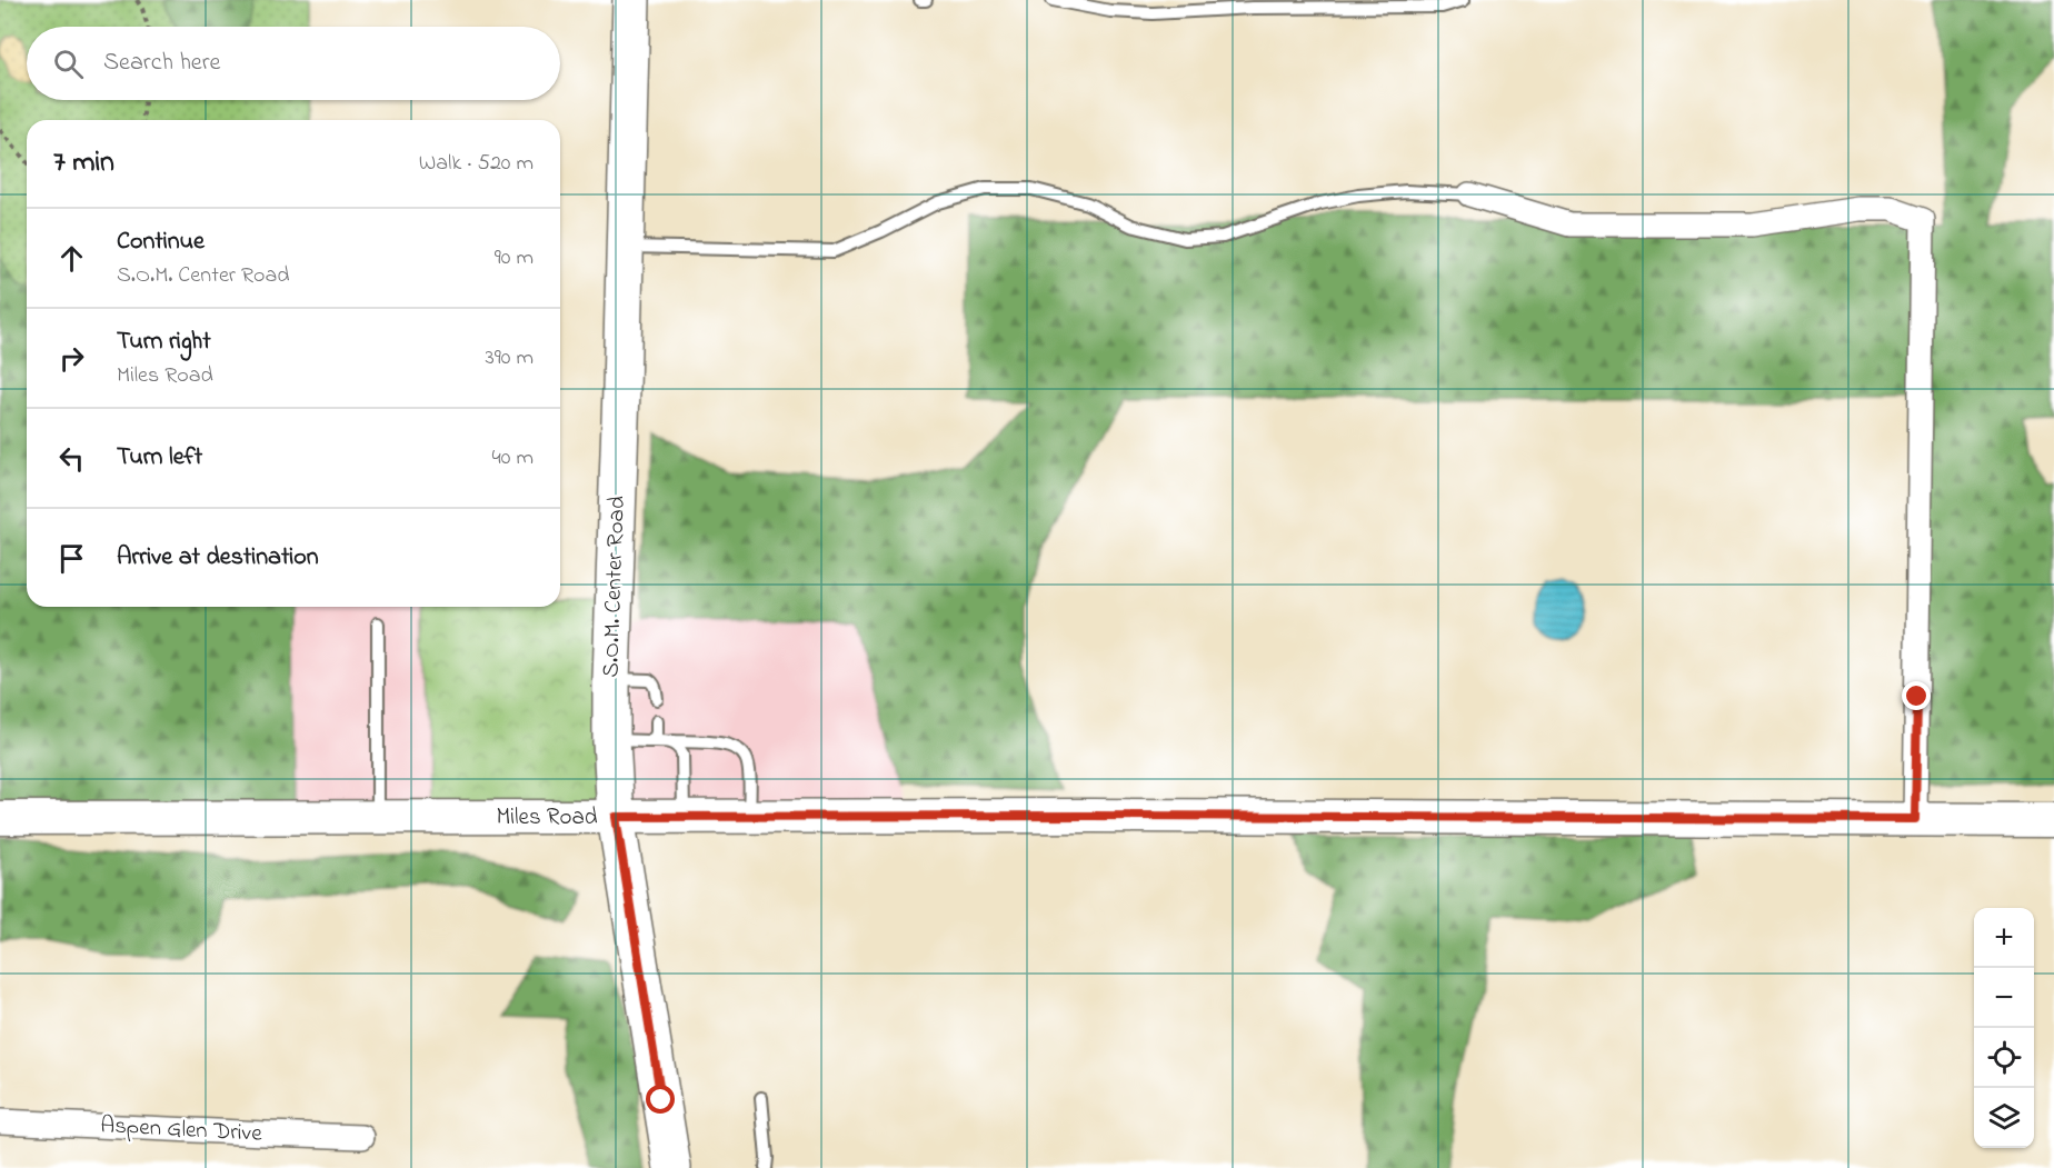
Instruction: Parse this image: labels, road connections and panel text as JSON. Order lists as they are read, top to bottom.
{
  "streets": {
    "main road": ["S.O.M. Center Road", "Miles Road"],
    "street": ["Aspen Glen Drive"]
  },
  "crossings": [
    ["S.O.M. Center Road", "Miles Road"]
  ],
  "page": {
    "search": "Search here",
    "heading": ["7 min", "Walk · 520 m"],
    "list": [
      ["Continue", "S.O.M. Center Road", "90 m"],
      ["Turn right", "Miles Road", "390 m"],
      ["Turn left", "40 m"],
      "Arrive at destination"
    ],
    "map_buttons": ["+", "−"]
  }
}
